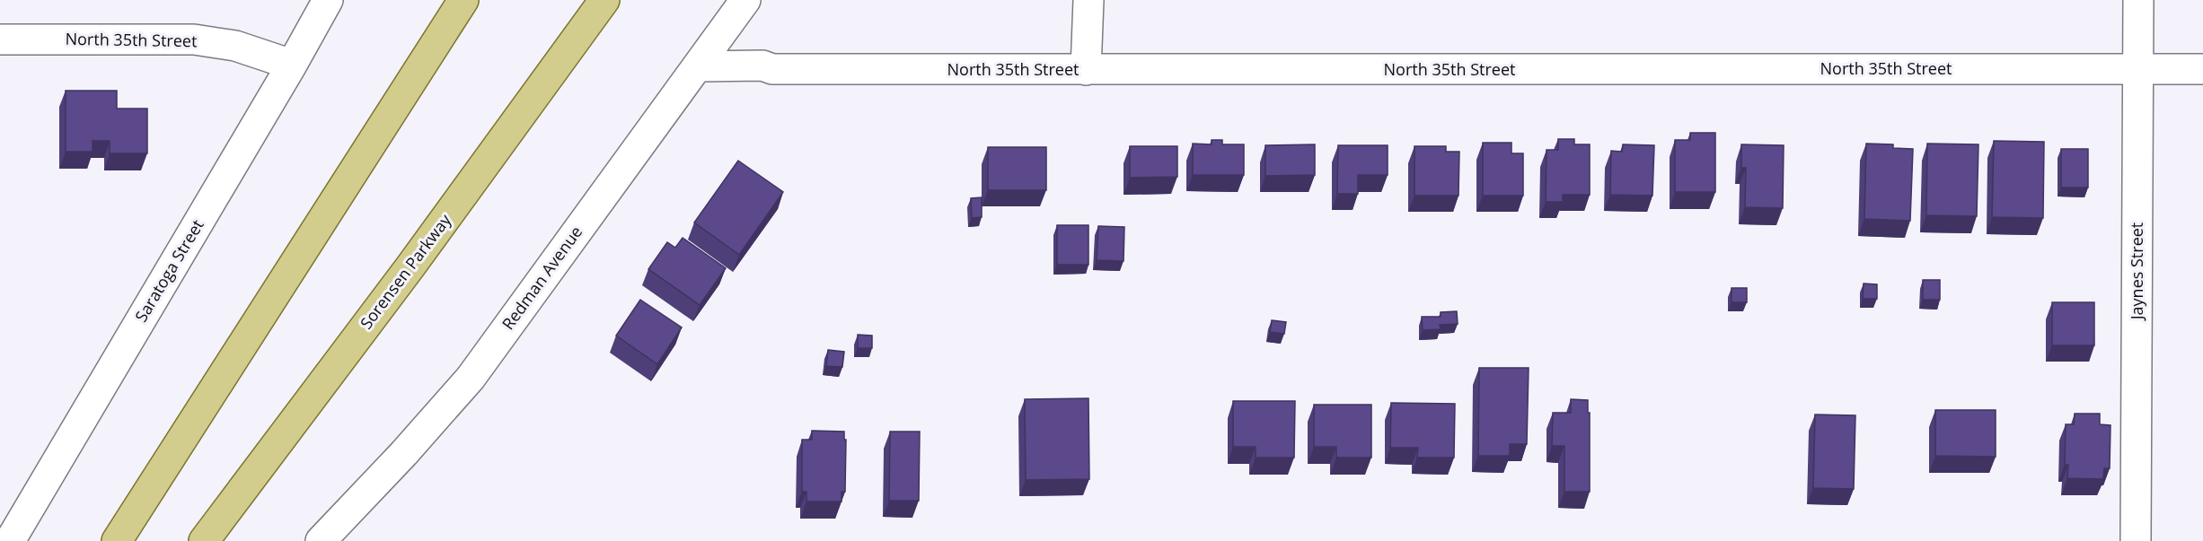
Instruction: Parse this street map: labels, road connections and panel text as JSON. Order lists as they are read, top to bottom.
{
  "streets": {
    "main road": ["Sorensen Parkway"],
    "street": [
      "North 35th Street",
      "Saratoga Street",
      "Jaynes Street",
      "Redman Avenue"
    ]
  },
  "crossings": [
    ["North 35th Street", "Saratoga Street"],
    ["North 35th Street", "Jaynes Street"],
    ["North 35th Street", "Redman Avenue"]
  ]
}
